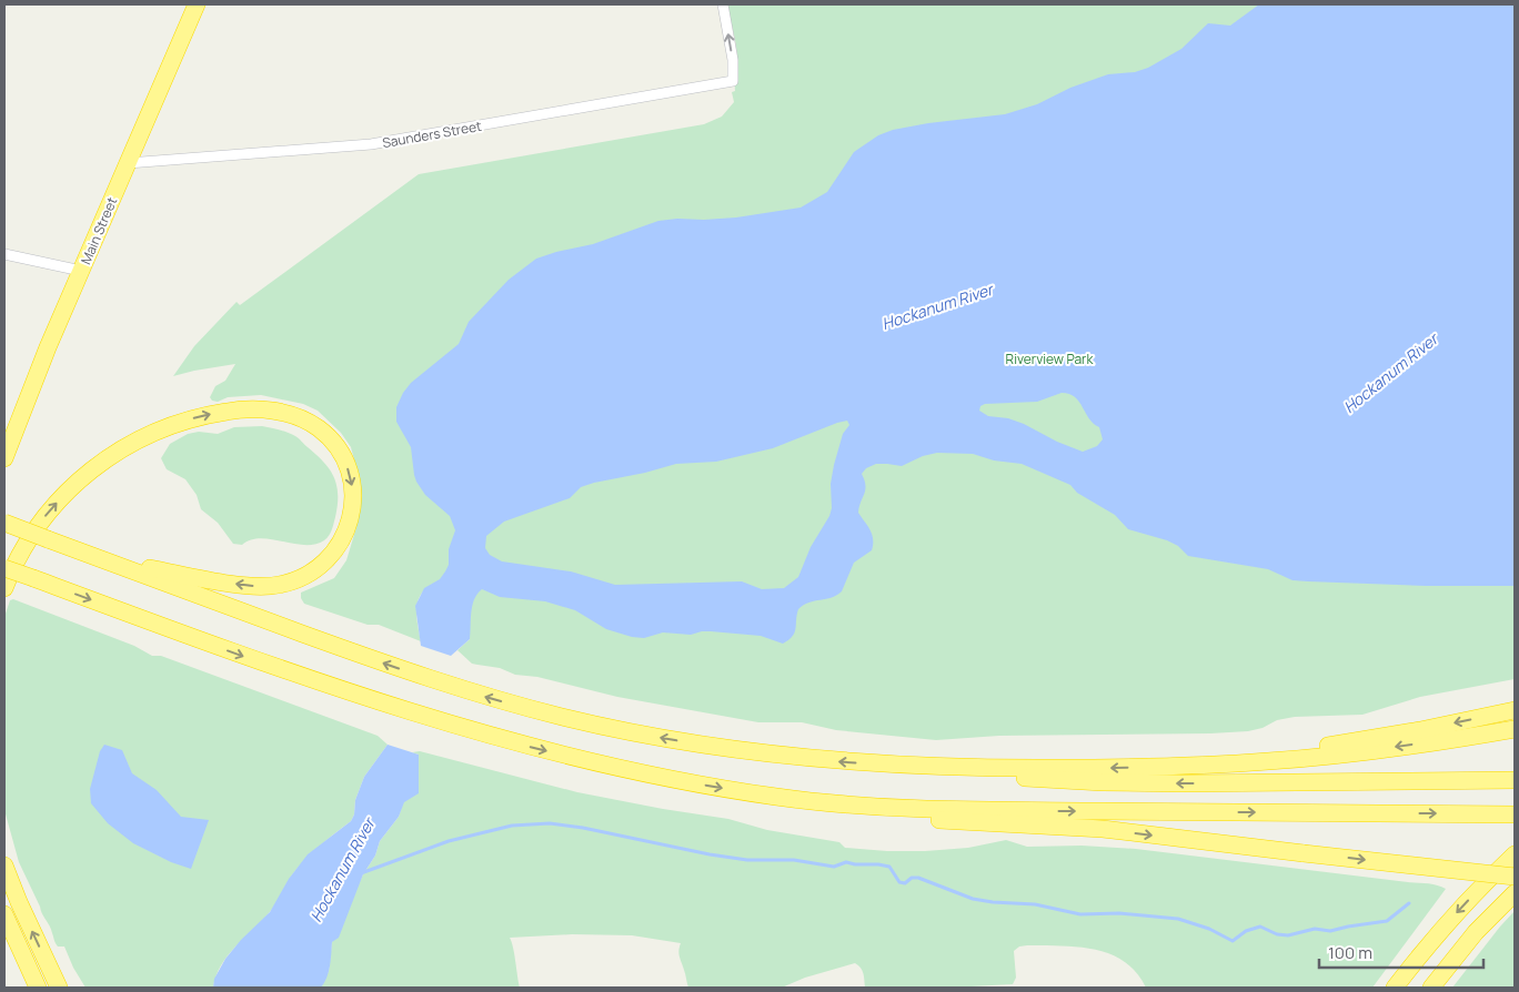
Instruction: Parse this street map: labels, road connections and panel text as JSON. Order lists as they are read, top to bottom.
{
  "streets": {
    "highway": ["Main Street"],
    "street": ["Saunders Street"]
  },
  "crossings": [
    ["Saunders Street", "Main Street"]
  ],
  "one_way": ["Saunders Street"],
  "water": ["Hockanum River"],
  "parks": ["Riverview Park"],
  "scale_bar": "100 m"
}
